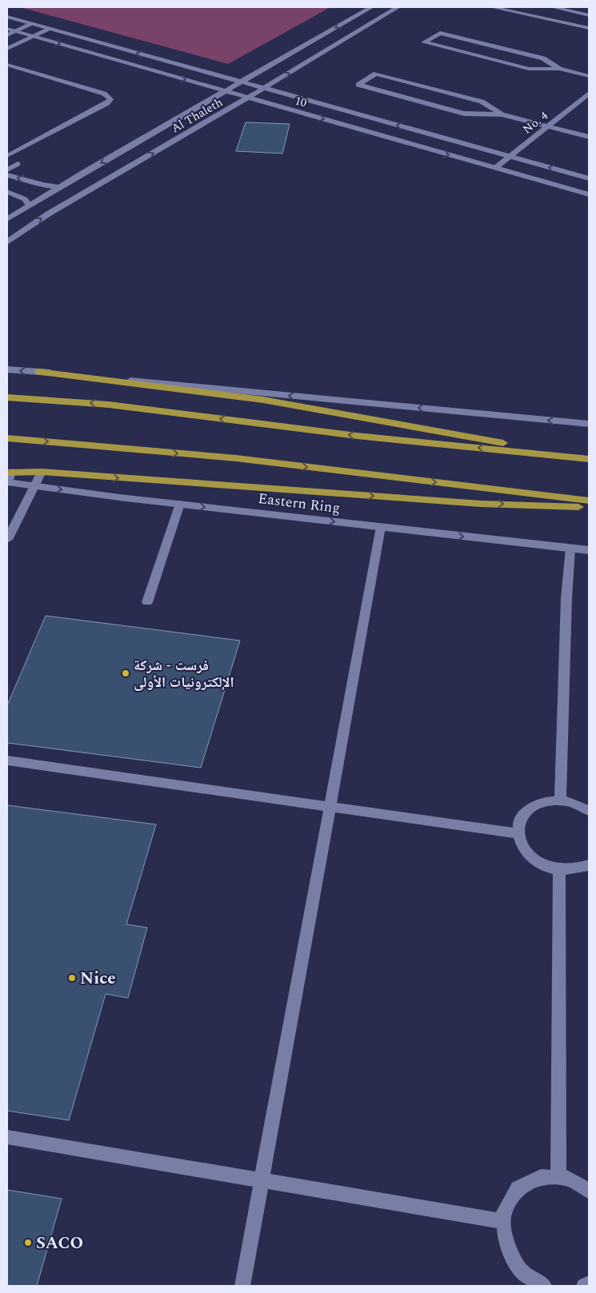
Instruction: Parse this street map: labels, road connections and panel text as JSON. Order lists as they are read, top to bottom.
{
  "streets": {
    "street": [
      "10",
      "Al Thaleth",
      "No. 4",
      "Eastern Ring"
    ]
  },
  "crossings": [
    ["10", "Al Thaleth"],
    ["10", "No. 4"]
  ],
  "one_way": ["Eastern Ring"],
  "places": ["فرست - شركة الإلكترونيات الأولى", "Nice", "SACO"]
}
